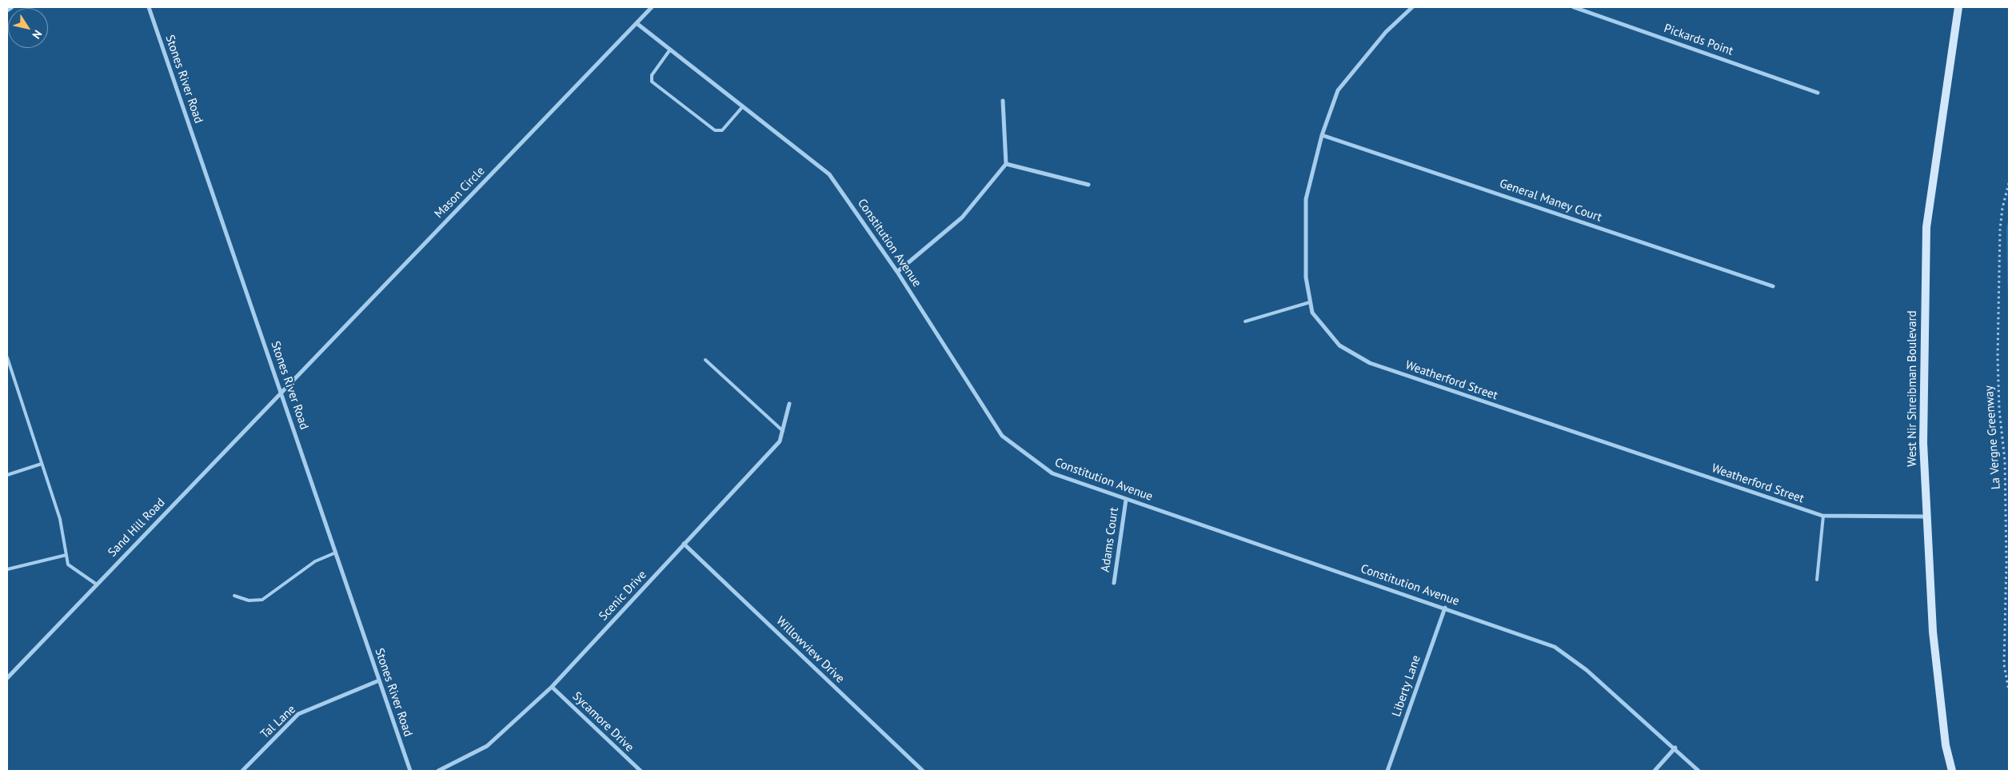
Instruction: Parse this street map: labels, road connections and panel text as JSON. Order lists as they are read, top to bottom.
{
  "streets": {
    "main road": ["West Nir Shreibman Boulevard"],
    "street": [
      "Pickards Point",
      "Stones River Road",
      "Mason Circle",
      "General Maney Court",
      "Constitution Avenue",
      "Weatherford Street",
      "Sand Hill Road",
      "Adams Court",
      "Scenic Drive",
      "Willowview Drive",
      "Liberty Lane",
      "Tal Lane",
      "Sycamore Drive"
    ],
    "path": ["La Vergne Greenway"]
  },
  "crossings": [
    ["Stones River Road", "Mason Circle"],
    ["Stones River Road", "Sand Hill Road"],
    ["Stones River Road", "Tal Lane"],
    ["Mason Circle", "Constitution Avenue"],
    ["Mason Circle", "Sand Hill Road"],
    ["General Maney Court", "Weatherford Street"],
    ["Constitution Avenue", "Adams Court"],
    ["Constitution Avenue", "Liberty Lane"],
    ["Weatherford Street", "West Nir Shreibman Boulevard"],
    ["Scenic Drive", "Willowview Drive"],
    ["Scenic Drive", "Sycamore Drive"]
  ],
  "north": "bottom right"
}
